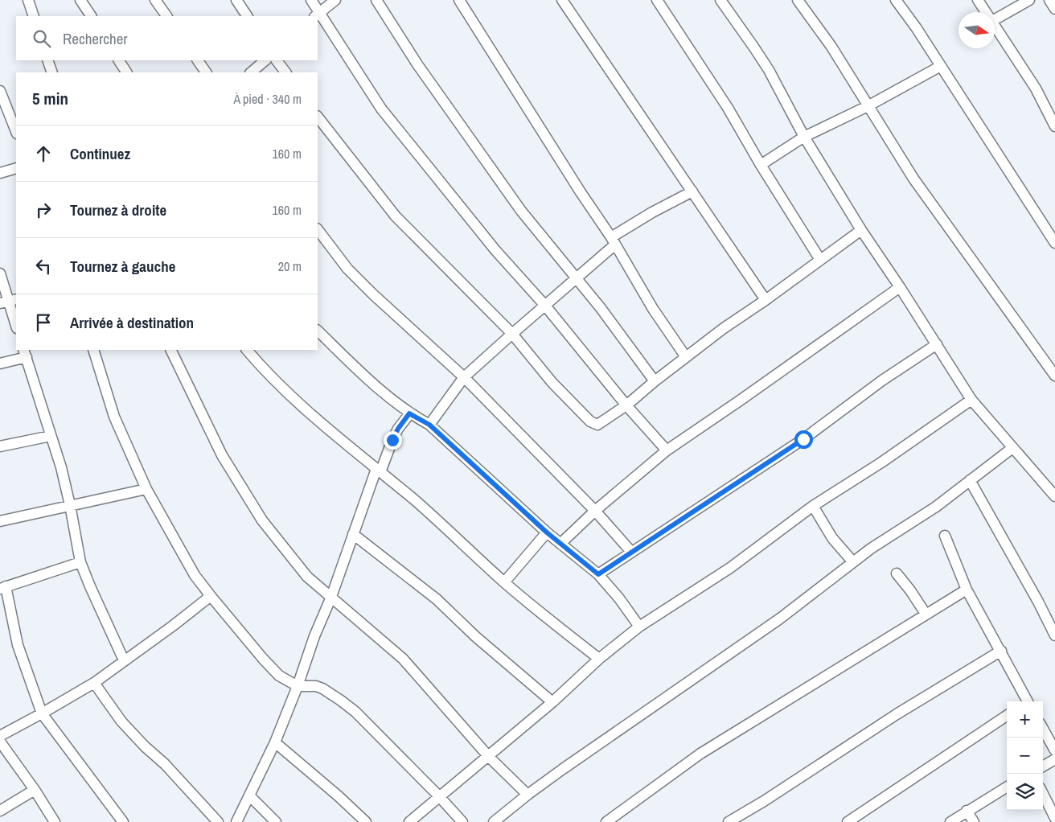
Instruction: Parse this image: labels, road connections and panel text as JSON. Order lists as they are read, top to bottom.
{
  "north": "right",
  "page": {
    "search": "Rechercher",
    "heading": ["5 min", "À pied · 340 m"],
    "list": [
      ["Continuez", "160 m"],
      ["Tournez à droite", "160 m"],
      ["Tournez à gauche", "20 m"],
      "Arrivée à destination"
    ],
    "map_buttons": ["+", "−"]
  }
}
